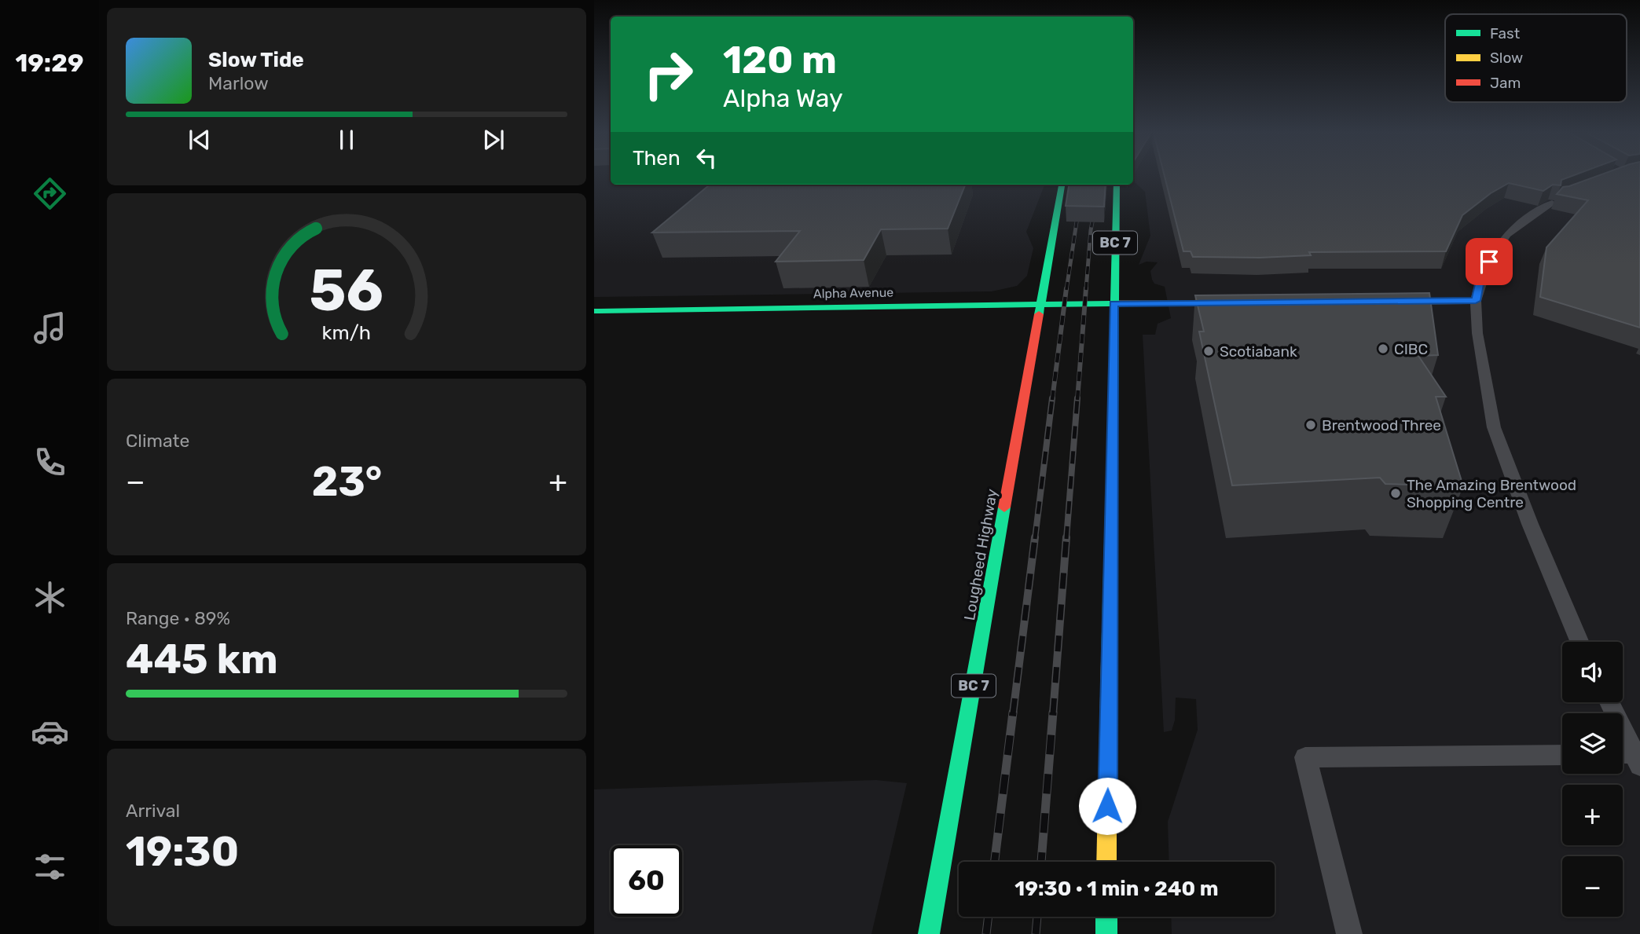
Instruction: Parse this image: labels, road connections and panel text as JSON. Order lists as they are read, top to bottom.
{
  "streets": {
    "main road": ["BC 7", "Alpha Avenue", "Lougheed Highway"]
  },
  "crossings": [
    ["BC 7", "Alpha Avenue"],
    ["Alpha Avenue", "Lougheed Highway"]
  ],
  "places": [
    "CIBC",
    "Scotiabank",
    "Brentwood Three",
    "The Amazing Brentwood Shopping Centre"
  ],
  "legend": ["Fast", "Slow", "Jam"],
  "page": {
    "tabs": "19:29",
    "turn": ["120 m", "Alpha Way"],
    "song": ["Slow Tide", "Marlow"],
    "then": "Then",
    "tile": [
      "Climate",
      ["Range · 89%", "445 km"],
      ["Arrival", "19:30"]
    ],
    "heat": ["−", "23°", "+"],
    "map_buttons": ["+", "−"],
    "limit": "60",
    "trip": "19:30 · 1 min · 240 m",
    "gauge": ["56", "km/h"]
  }
}
